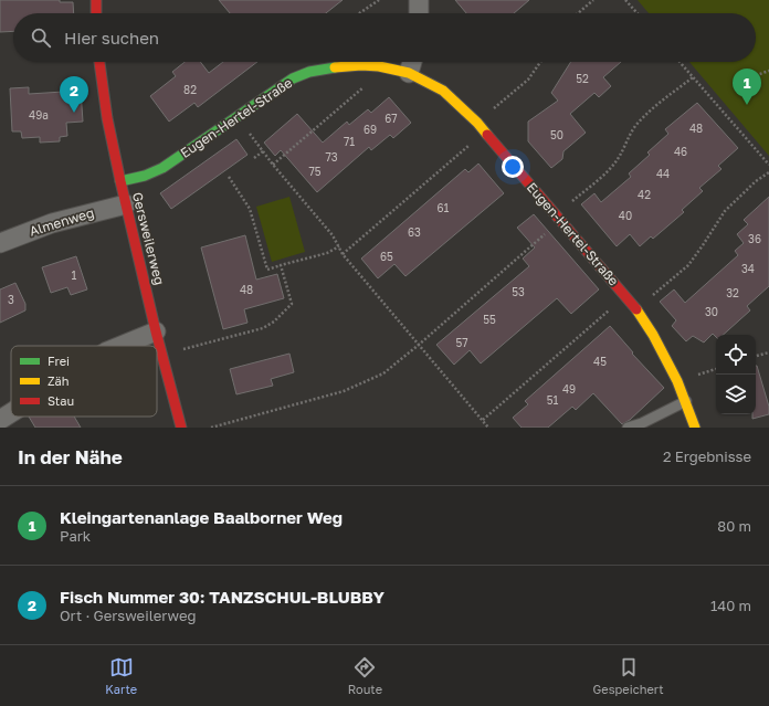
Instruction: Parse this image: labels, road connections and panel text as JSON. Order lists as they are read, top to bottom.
{
  "streets": {
    "street": ["Eugen-Hertel-Straße", "Almenweg", "Gersweilerweg"]
  },
  "crossings": [
    ["Eugen-Hertel-Straße", "Gersweilerweg"],
    ["Almenweg", "Gersweilerweg"]
  ],
  "house_numbers": [
    "52",
    "82",
    "49a",
    "67",
    "48",
    "69",
    "50",
    "71",
    "46",
    "73",
    "75",
    "44",
    "42",
    "61",
    "40",
    "63",
    "36",
    "65",
    "34",
    "1",
    "48",
    "53",
    "32",
    "3",
    "30",
    "55",
    "57",
    "45",
    "49",
    "51"
  ],
  "legend": ["Frei", "Zäh", "Stau"],
  "page": {
    "search": "Hier suchen",
    "pins": ["1", "2"],
    "heading": ["In der Nähe", "2 Ergebnisse"],
    "list": [
      {
        "mark": "1",
        "name": "Kleingartenanlage Baalborner Weg",
        "note": "Park",
        "value": "80 m"
      },
      {
        "mark": "2",
        "name": "Fisch Nummer 30: TANZSCHUL-BLUBBY",
        "note": "Ort · Gersweilerweg",
        "value": "140 m"
      }
    ],
    "nav": ["Karte", "Route", "Gespeichert"]
  }
}
